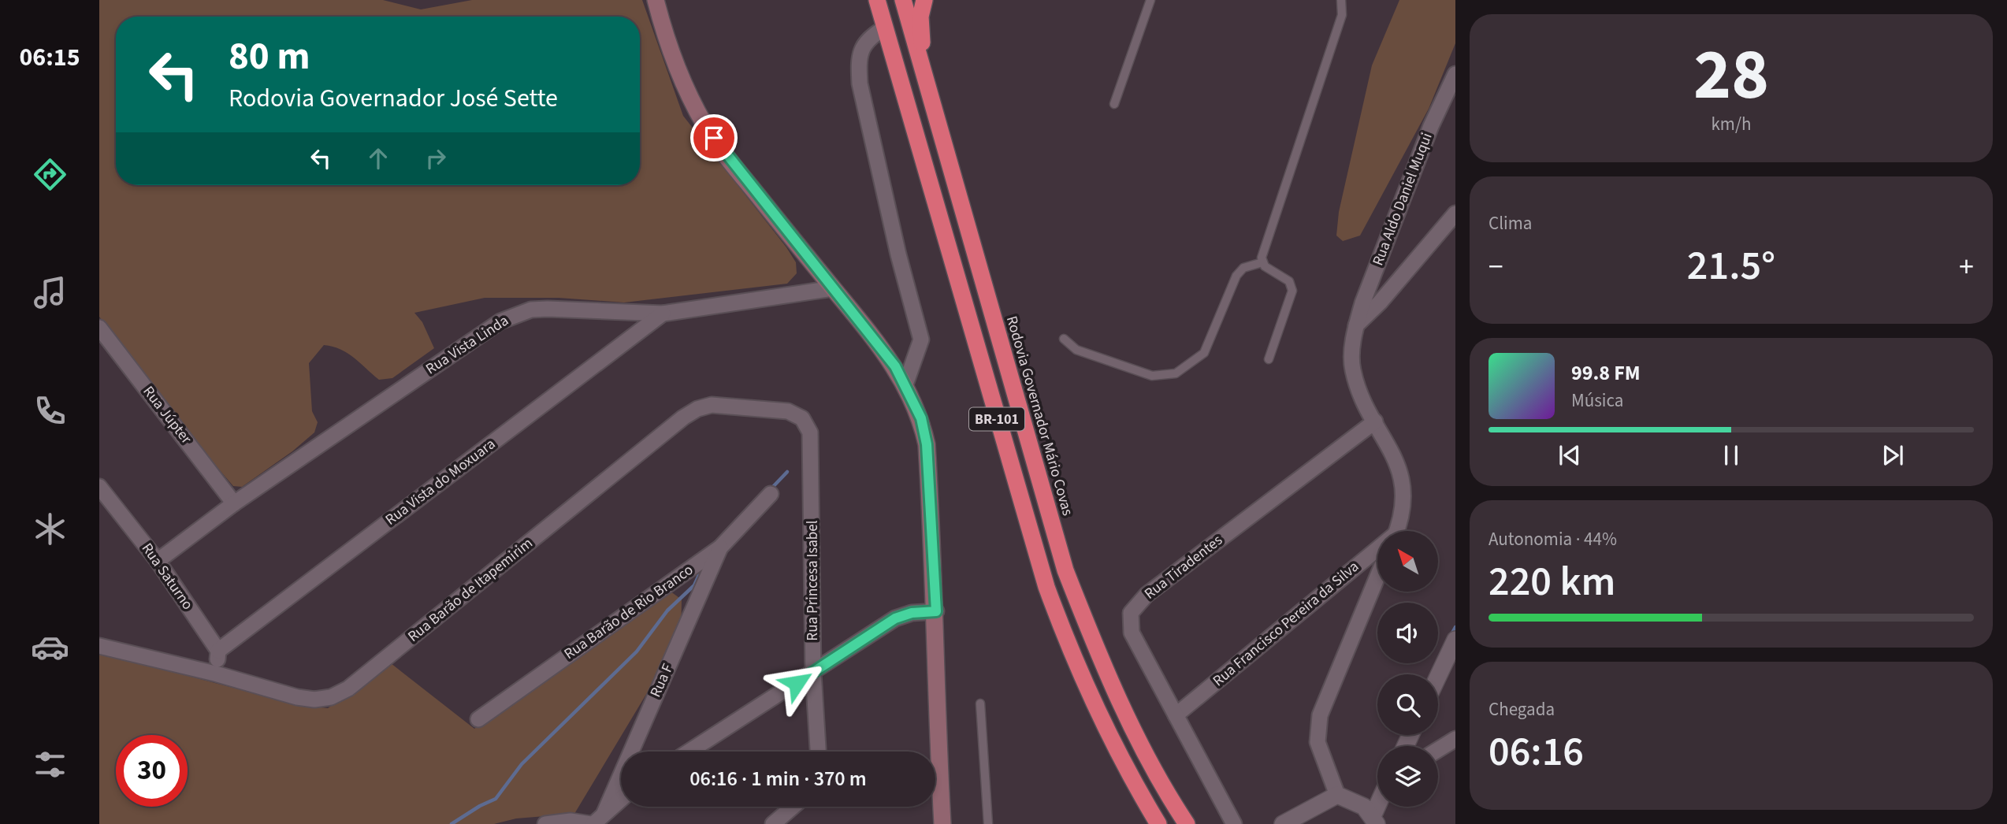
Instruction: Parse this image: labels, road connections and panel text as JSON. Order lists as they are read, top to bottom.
{
  "streets": {
    "highway": ["Rodovia Governador Mário Covas", "BR-101"],
    "street": [
      "Rua Aldo Daniel Muqui",
      "Rua Vista Linda",
      "Rua Júpter",
      "Rua Vista do Moxuara",
      "Rua Tiradentes",
      "Rua Saturno",
      "Rua Princesa Isabel",
      "Rua Barão de Itapemirim",
      "Rua Barão de Rio Branco",
      "Rua Francisco Pereira da Silva",
      "Rua F"
    ]
  },
  "crossings": [
    ["Rua Aldo Daniel Muqui", "Rua Tiradentes"],
    ["Rua Vista Linda", "Rua Júpter"],
    ["Rua Vista Linda", "Rua Vista do Moxuara"],
    ["Rua Vista Linda", "Rua Saturno"],
    ["Rua Vista do Moxuara", "Rua Saturno"],
    ["Rua Tiradentes", "Rua Francisco Pereira da Silva"],
    ["Rua Princesa Isabel", "Rua Barão de Itapemirim"],
    ["Rua Barão de Rio Branco", "Rua F"]
  ],
  "north": "top left",
  "page": {
    "tabs": "06:15",
    "tile": [
      ["28", "km/h"],
      "Clima",
      ["Autonomia · 44%", "220 km"],
      ["Chegada", "06:16"]
    ],
    "turn": ["80 m", "Rodovia Governador José Sette"],
    "heat": ["−", "21.5°", "+"],
    "song": ["99.8 FM", "Música"],
    "limit": "30",
    "trip": "06:16 · 1 min · 370 m"
  }
}
